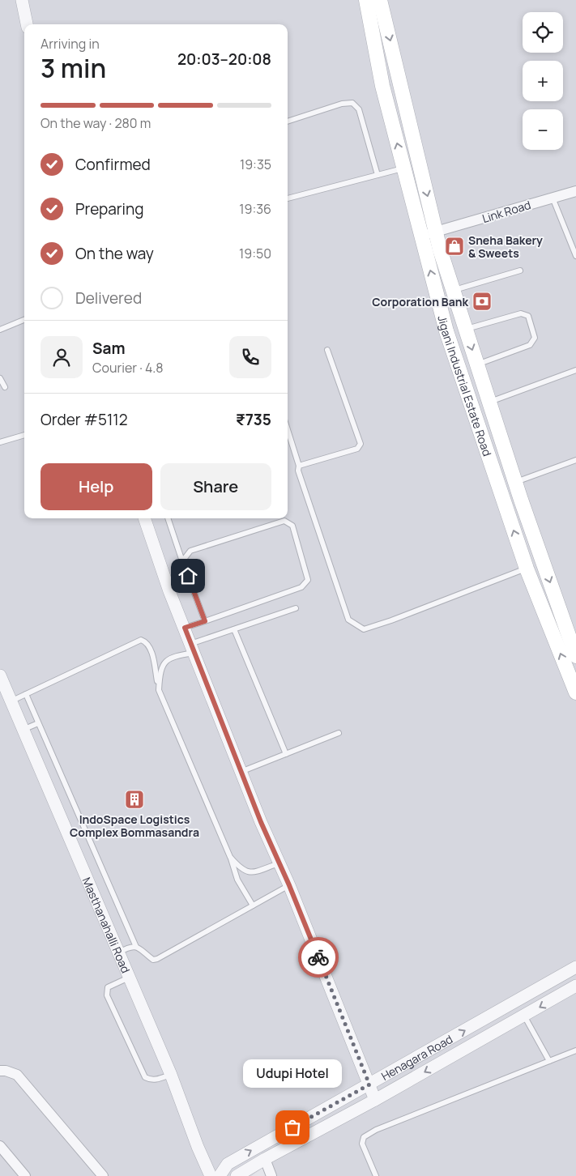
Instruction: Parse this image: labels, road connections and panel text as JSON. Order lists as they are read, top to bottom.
{
  "streets": {
    "main road": ["Jigani Industrial Estate Road"],
    "street": ["Link Road", "Masthanahalli Road", "Henagara Road"]
  },
  "crossings": [
    ["Link Road", "Jigani Industrial Estate Road"]
  ],
  "places": {
    "shop": ["Sneha Bakery & Sweets"],
    "bank": ["Corporation Bank"],
    "building": ["IndoSpace Logistics Complex Bommasandra"],
    "other": ["Udupi Hotel"]
  },
  "page": {
    "map_buttons": ["+", "−"],
    "heading": ["3 min", "Arriving in", "20:03–20:08"],
    "panel": [
      "Sam",
      "Courier · 4.8",
      "Order #5112",
      "₹735"
    ],
    "bar": "On the way · 280 m",
    "list": [
      ["Confirmed", "19:35"],
      ["Preparing", "19:36"],
      ["On the way", "19:50"],
      "Delivered"
    ],
    "buttons": ["Help", "Share"],
    "bubble": "Udupi Hotel"
  }
}
